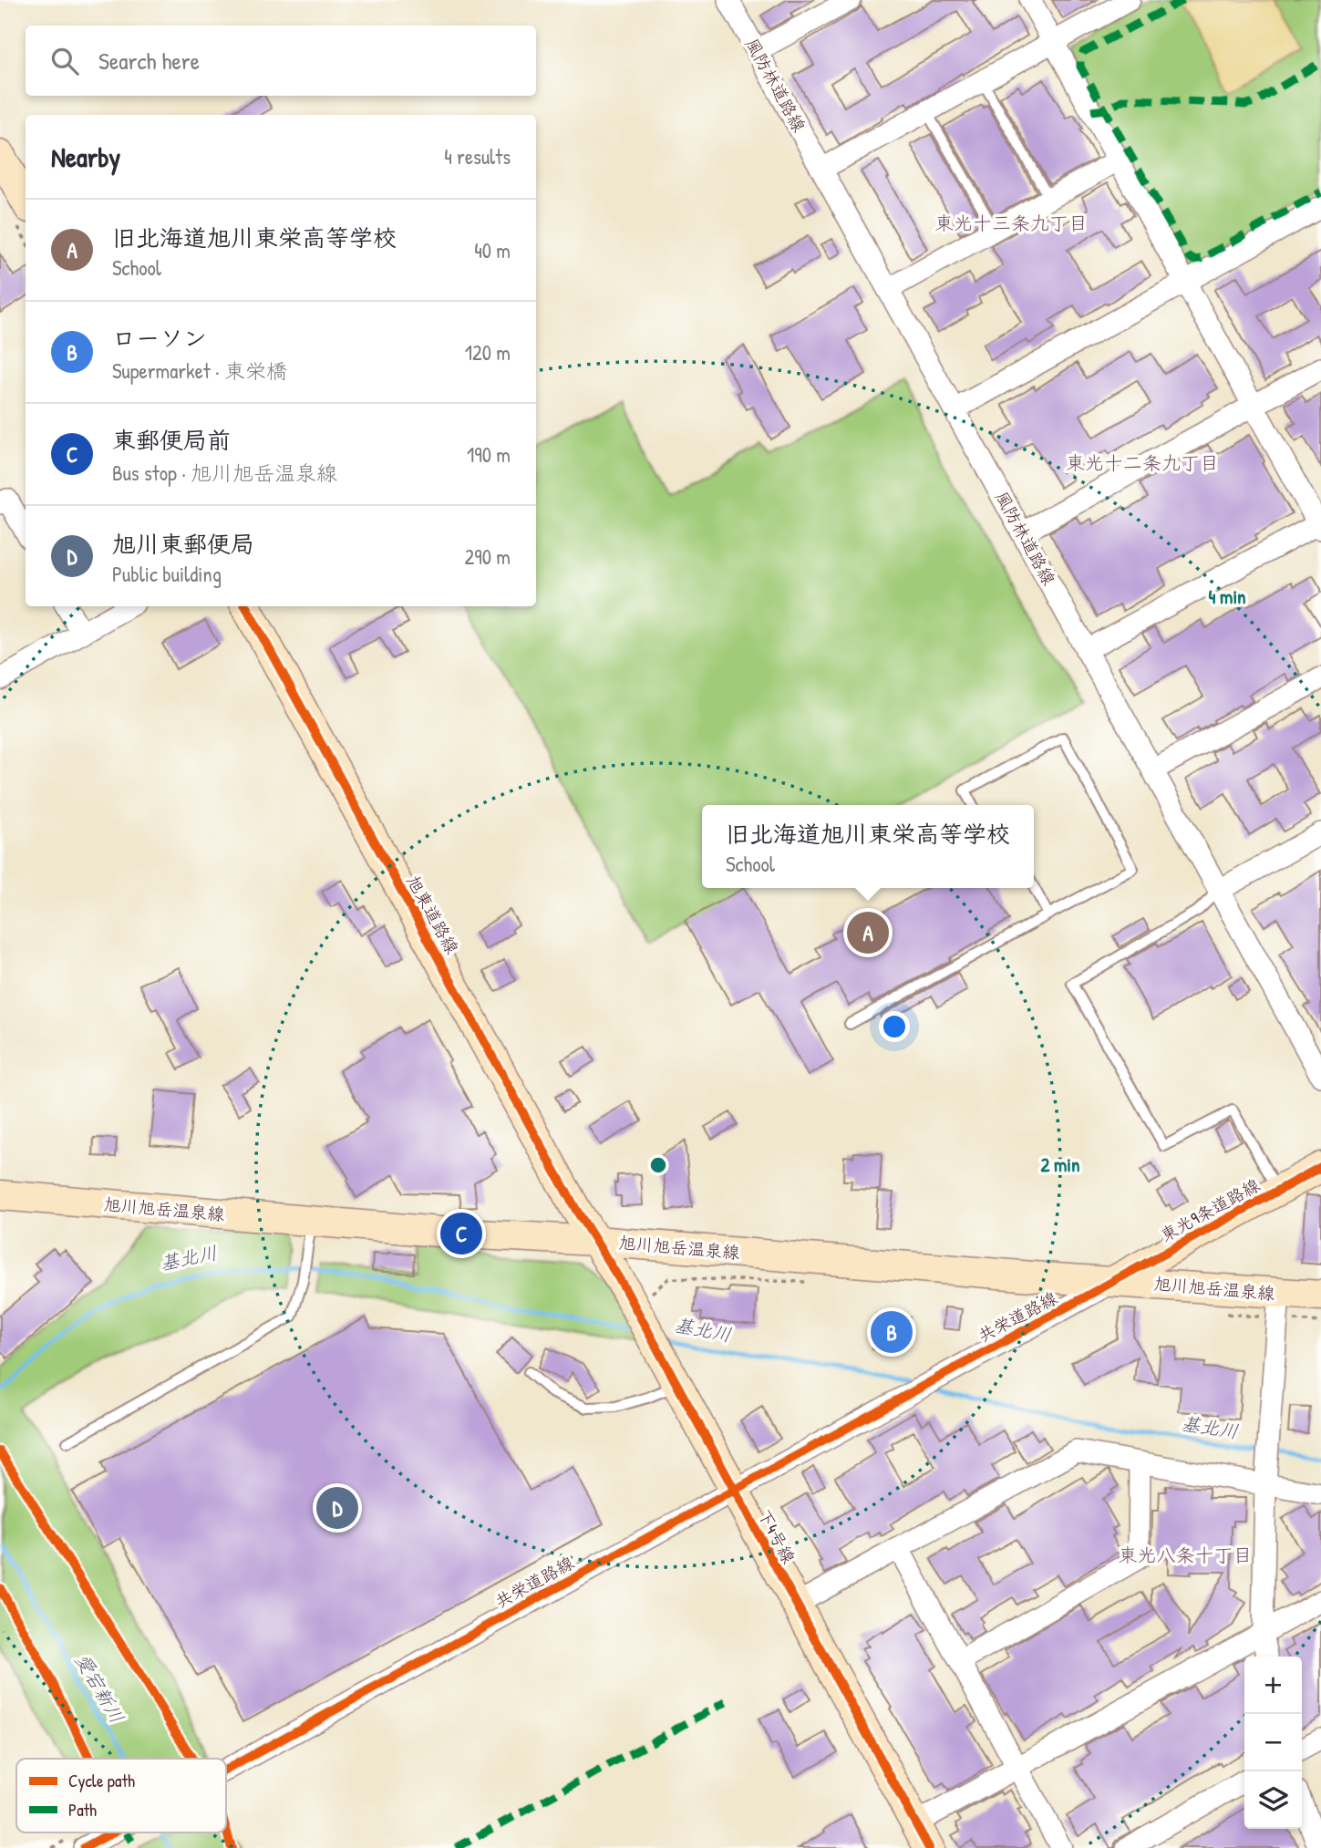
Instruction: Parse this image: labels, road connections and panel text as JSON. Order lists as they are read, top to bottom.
{
  "streets": {
    "street": [
      "風防林道路線",
      "旭東道路線",
      "旭川旭岳温泉線",
      "東光9条道路線",
      "共栄道路線",
      "下4号線"
    ]
  },
  "crossings": [
    ["旭東道路線", "旭川旭岳温泉線"],
    ["旭東道路線", "下4号線"],
    ["旭川旭岳温泉線", "東光9条道路線"],
    ["旭川旭岳温泉線", "共栄道路線"],
    ["旭川旭岳温泉線", "下4号線"],
    ["東光9条道路線", "共栄道路線"],
    ["共栄道路線", "下4号線"]
  ],
  "districts": ["東光十三条九丁目", "東光十二条九丁目", "東光八条十丁目"],
  "water": ["基北川", "愛宕新川"],
  "legend": ["Cycle path", "Path"],
  "page": {
    "search": "Search here",
    "heading": ["Nearby", "4 results"],
    "list": [
      {
        "mark": "A",
        "name": "旧北海道旭川東栄高等学校",
        "note": "School",
        "value": "40 m"
      },
      {
        "mark": "B",
        "name": "ローソン",
        "note": "Supermarket · 東栄橋",
        "value": "120 m"
      },
      {
        "mark": "C",
        "name": "東郵便局前",
        "note": "Bus stop · 旭川旭岳温泉線",
        "value": "190 m"
      },
      {
        "mark": "D",
        "name": "旭川東郵便局",
        "note": "Public building",
        "value": "290 m"
      }
    ],
    "popup": ["旧北海道旭川東栄高等学校", "School"],
    "pins": [
      "A",
      "C",
      "B",
      "D"
    ],
    "map_buttons": ["+", "−"]
  },
  "rings": ["4 min", "2 min"]
}
